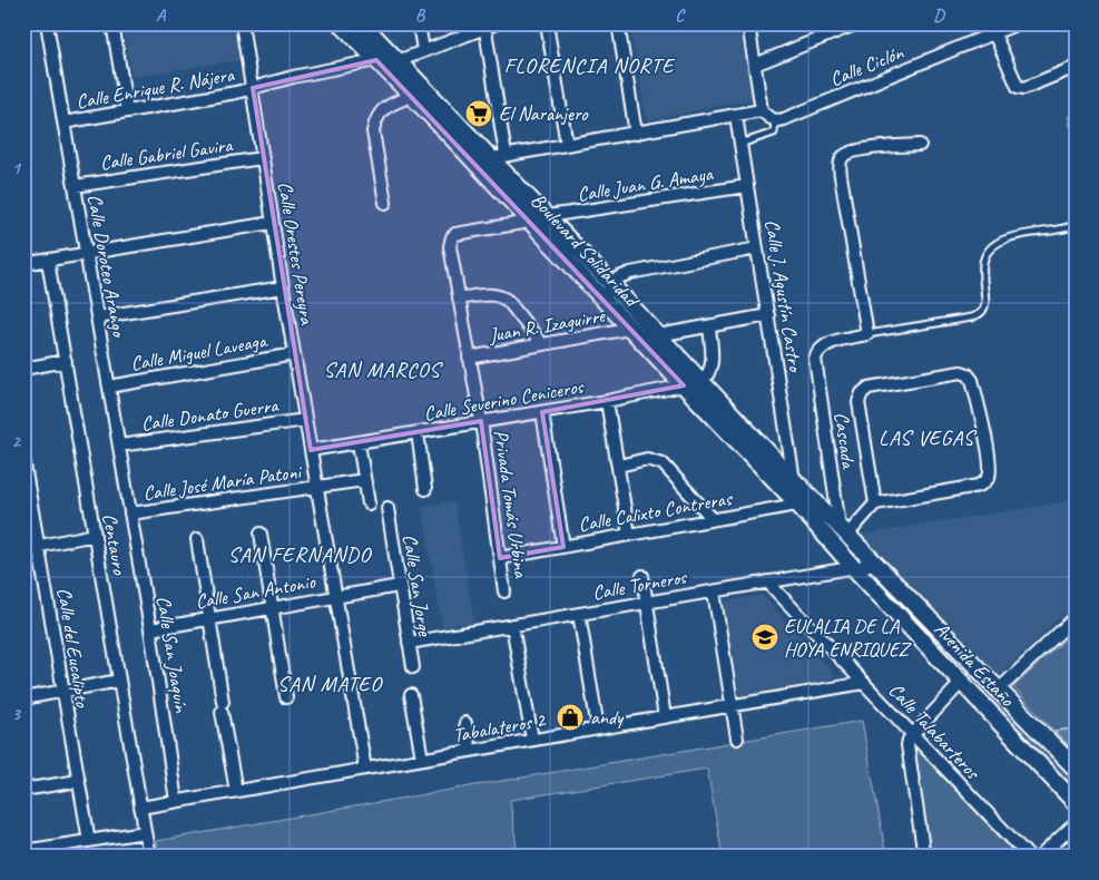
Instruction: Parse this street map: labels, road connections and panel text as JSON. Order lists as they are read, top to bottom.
{
  "streets": {
    "main road": ["Boulevard Solidaridad", "Avenida Estaño"],
    "street": [
      "Calle Ciclón",
      "Calle Enrique R. Nájera",
      "Calle Gabriel Gavira",
      "Calle Juan G. Amaya",
      "Calle Orestes Pereyra",
      "Calle Doroteo Arango",
      "Calle J. Agustín Castro",
      "Juan R. Izaguirre",
      "Calle Miguel Laveaga",
      "Calle Severino Ceniceros",
      "Calle Donato Guerra",
      "Cascada",
      "Calle José María Patoni",
      "Privada Tomás Urbina",
      "Calle Calixto Contreras",
      "Centauro",
      "Calle San Jorge",
      "Calle Torneros",
      "Calle San Antonio",
      "Calle del Eucalipto",
      "Calle San Joaquín",
      "Tabalateros 2",
      "Calle Talabarteros"
    ]
  },
  "crossings": [
    ["Calle Enrique R. Nájera", "Boulevard Solidaridad"],
    ["Calle Enrique R. Nájera", "Calle Orestes Pereyra"],
    ["Calle Enrique R. Nájera", "Calle Doroteo Arango"],
    ["Calle Gabriel Gavira", "Calle Orestes Pereyra"],
    ["Calle Gabriel Gavira", "Calle Doroteo Arango"],
    ["Calle Juan G. Amaya", "Boulevard Solidaridad"],
    ["Calle Juan G. Amaya", "Calle J. Agustín Castro"],
    ["Calle Juan G. Amaya", "Privada Tomás Urbina"],
    ["Boulevard Solidaridad", "Calle J. Agustín Castro"],
    ["Boulevard Solidaridad", "Juan R. Izaguirre"],
    ["Boulevard Solidaridad", "Calle Severino Ceniceros"],
    ["Boulevard Solidaridad", "Calle Calixto Contreras"],
    ["Boulevard Solidaridad", "Avenida Estaño"],
    ["Calle Orestes Pereyra", "Calle Miguel Laveaga"],
    ["Calle Orestes Pereyra", "Calle Severino Ceniceros"],
    ["Calle Orestes Pereyra", "Calle Donato Guerra"],
    ["Calle Orestes Pereyra", "Calle José María Patoni"],
    ["Calle Orestes Pereyra", "Calle San Antonio"],
    ["Calle Orestes Pereyra", "Tabalateros 2"],
    ["Calle Doroteo Arango", "Calle Miguel Laveaga"],
    ["Calle Doroteo Arango", "Calle Donato Guerra"],
    ["Calle Doroteo Arango", "Calle José María Patoni"],
    ["Calle Doroteo Arango", "Calle San Joaquín"],
    ["Calle J. Agustín Castro", "Avenida Estaño"],
    ["Juan R. Izaguirre", "Privada Tomás Urbina"],
    ["Calle Severino Ceniceros", "Privada Tomás Urbina"],
    ["Cascada", "Avenida Estaño"],
    ["Calle José María Patoni", "Calle San Joaquín"],
    ["Privada Tomás Urbina", "Calle Calixto Contreras"],
    ["Calle Calixto Contreras", "Avenida Estaño"],
    ["Centauro", "Tabalateros 2"],
    ["Calle San Jorge", "Calle Torneros"],
    ["Calle San Jorge", "Calle San Antonio"],
    ["Calle Torneros", "Avenida Estaño"],
    ["Calle Torneros", "Calle Talabarteros"],
    ["Calle San Antonio", "Calle San Joaquín"],
    ["Calle San Joaquín", "Tabalateros 2"],
    ["Tabalateros 2", "Calle Talabarteros"]
  ],
  "districts": [
    "FLORENCIA NORTE",
    "SAN MARCOS",
    "LAS VEGAS",
    "SAN FERNANDO",
    "SAN MATEO"
  ],
  "places": {
    "supermarket": ["El Naranjero"],
    "school or university": ["EULALIA DE LA HOYA ENRIQUEZ"],
    "shop": ["andy"]
  },
  "grid": {
    "columns": [
      "A",
      "B",
      "C",
      "D"
    ],
    "rows": ["1", "2", "3"]
  }
}
